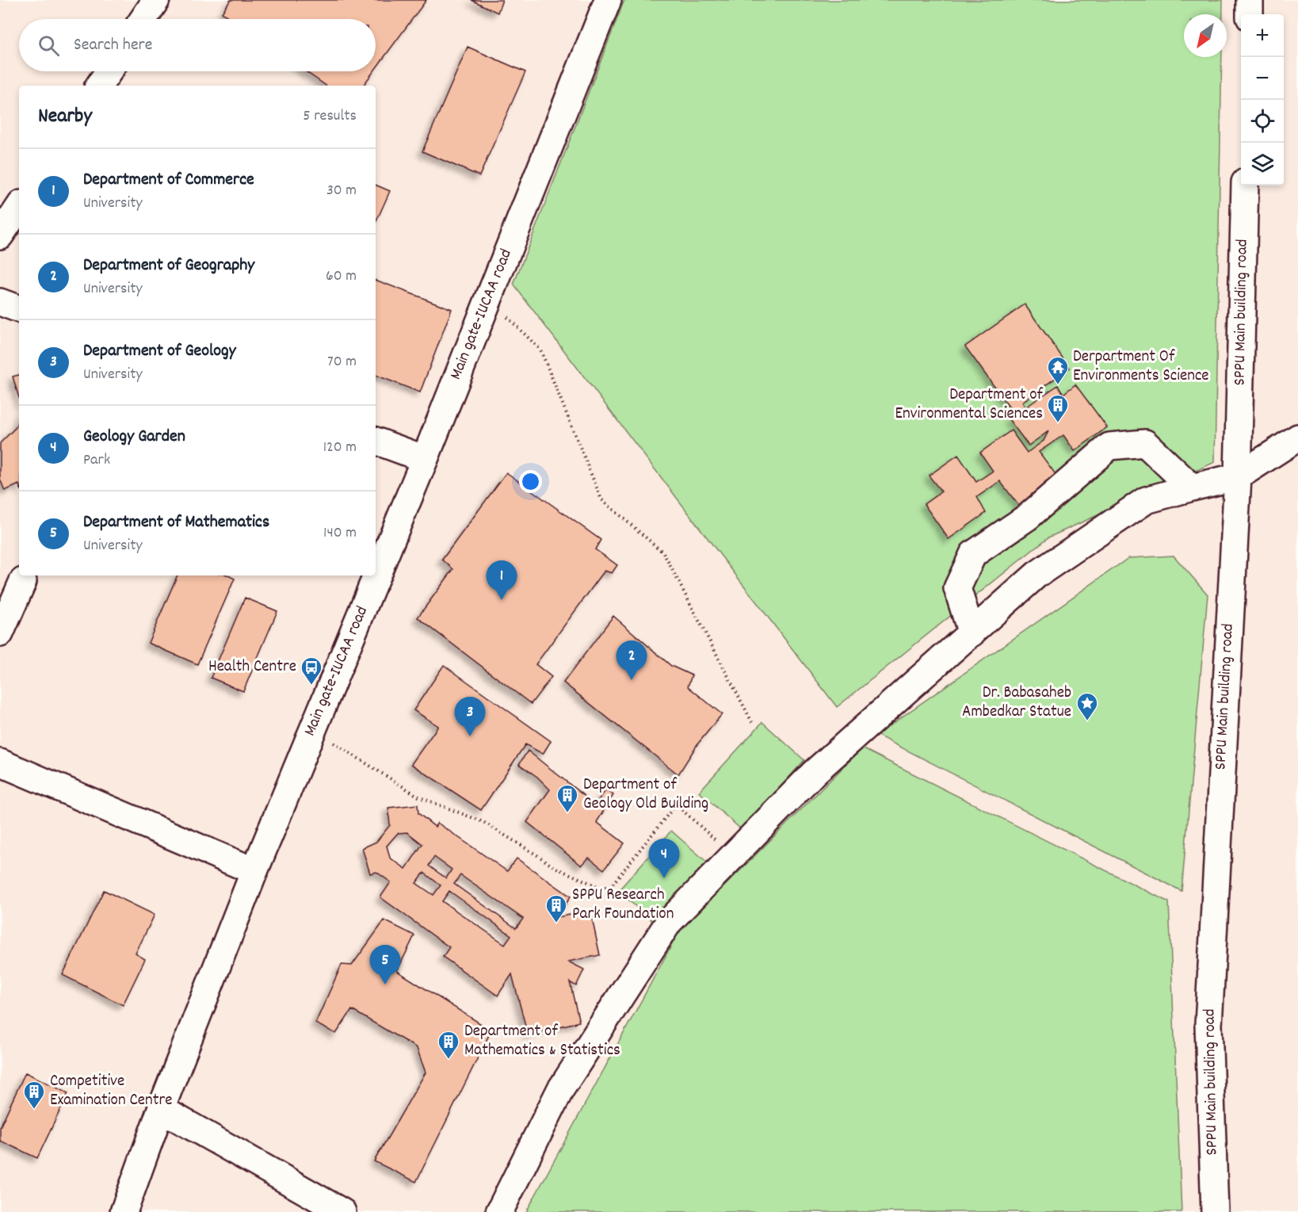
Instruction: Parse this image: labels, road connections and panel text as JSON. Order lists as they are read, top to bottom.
{
  "streets": {
    "street": ["SPPU Main building road", "Main gate-IUCAA road"]
  },
  "places": {
    "temple": ["Derpartment Of Environments Science"],
    "building": [
      "Department of Environmental Sciences",
      "Department of Geology Old Building",
      "SPPU Research Park Foundation",
      "Department of Mathematics & Statistics",
      "Competitive Examination Centre"
    ],
    "bus stop": ["Health Centre"],
    "place": ["Dr. Babasaheb Ambedkar Statue"]
  },
  "north": "bottom left",
  "page": {
    "map_buttons": ["+", "−"],
    "search": "Search here",
    "heading": ["Nearby", "5 results"],
    "list": [
      {
        "mark": "1",
        "name": "Department of Commerce",
        "note": "University",
        "value": "30 m"
      },
      {
        "mark": "2",
        "name": "Department of Geography",
        "note": "University",
        "value": "60 m"
      },
      {
        "mark": "3",
        "name": "Department of Geology",
        "note": "University",
        "value": "70 m"
      },
      {
        "mark": "4",
        "name": "Geology Garden",
        "note": "Park",
        "value": "120 m"
      },
      {
        "mark": "5",
        "name": "Department of Mathematics",
        "note": "University",
        "value": "140 m"
      }
    ],
    "pins": [
      "1",
      "2",
      "3",
      "4",
      "5"
    ]
  }
}
